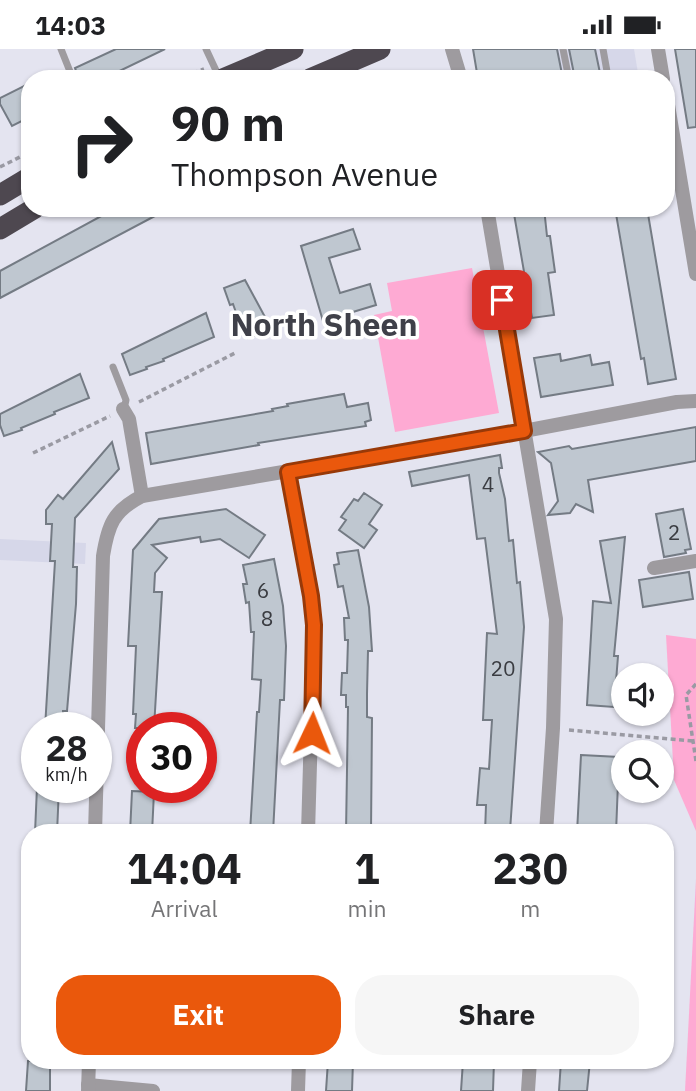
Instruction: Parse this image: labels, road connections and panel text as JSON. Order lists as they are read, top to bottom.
{
  "districts": ["North Sheen"],
  "house_numbers": [
    "4",
    "2",
    "6",
    "8",
    "20"
  ],
  "page": {
    "status": "14:03",
    "turn": ["90 m", "Thompson Avenue"],
    "speed": "28 km/h",
    "limit": "30",
    "eta": [
      "14:04",
      "Arrival",
      "1",
      "min",
      "230",
      "m"
    ],
    "buttons": ["Exit", "Share"]
  }
}
